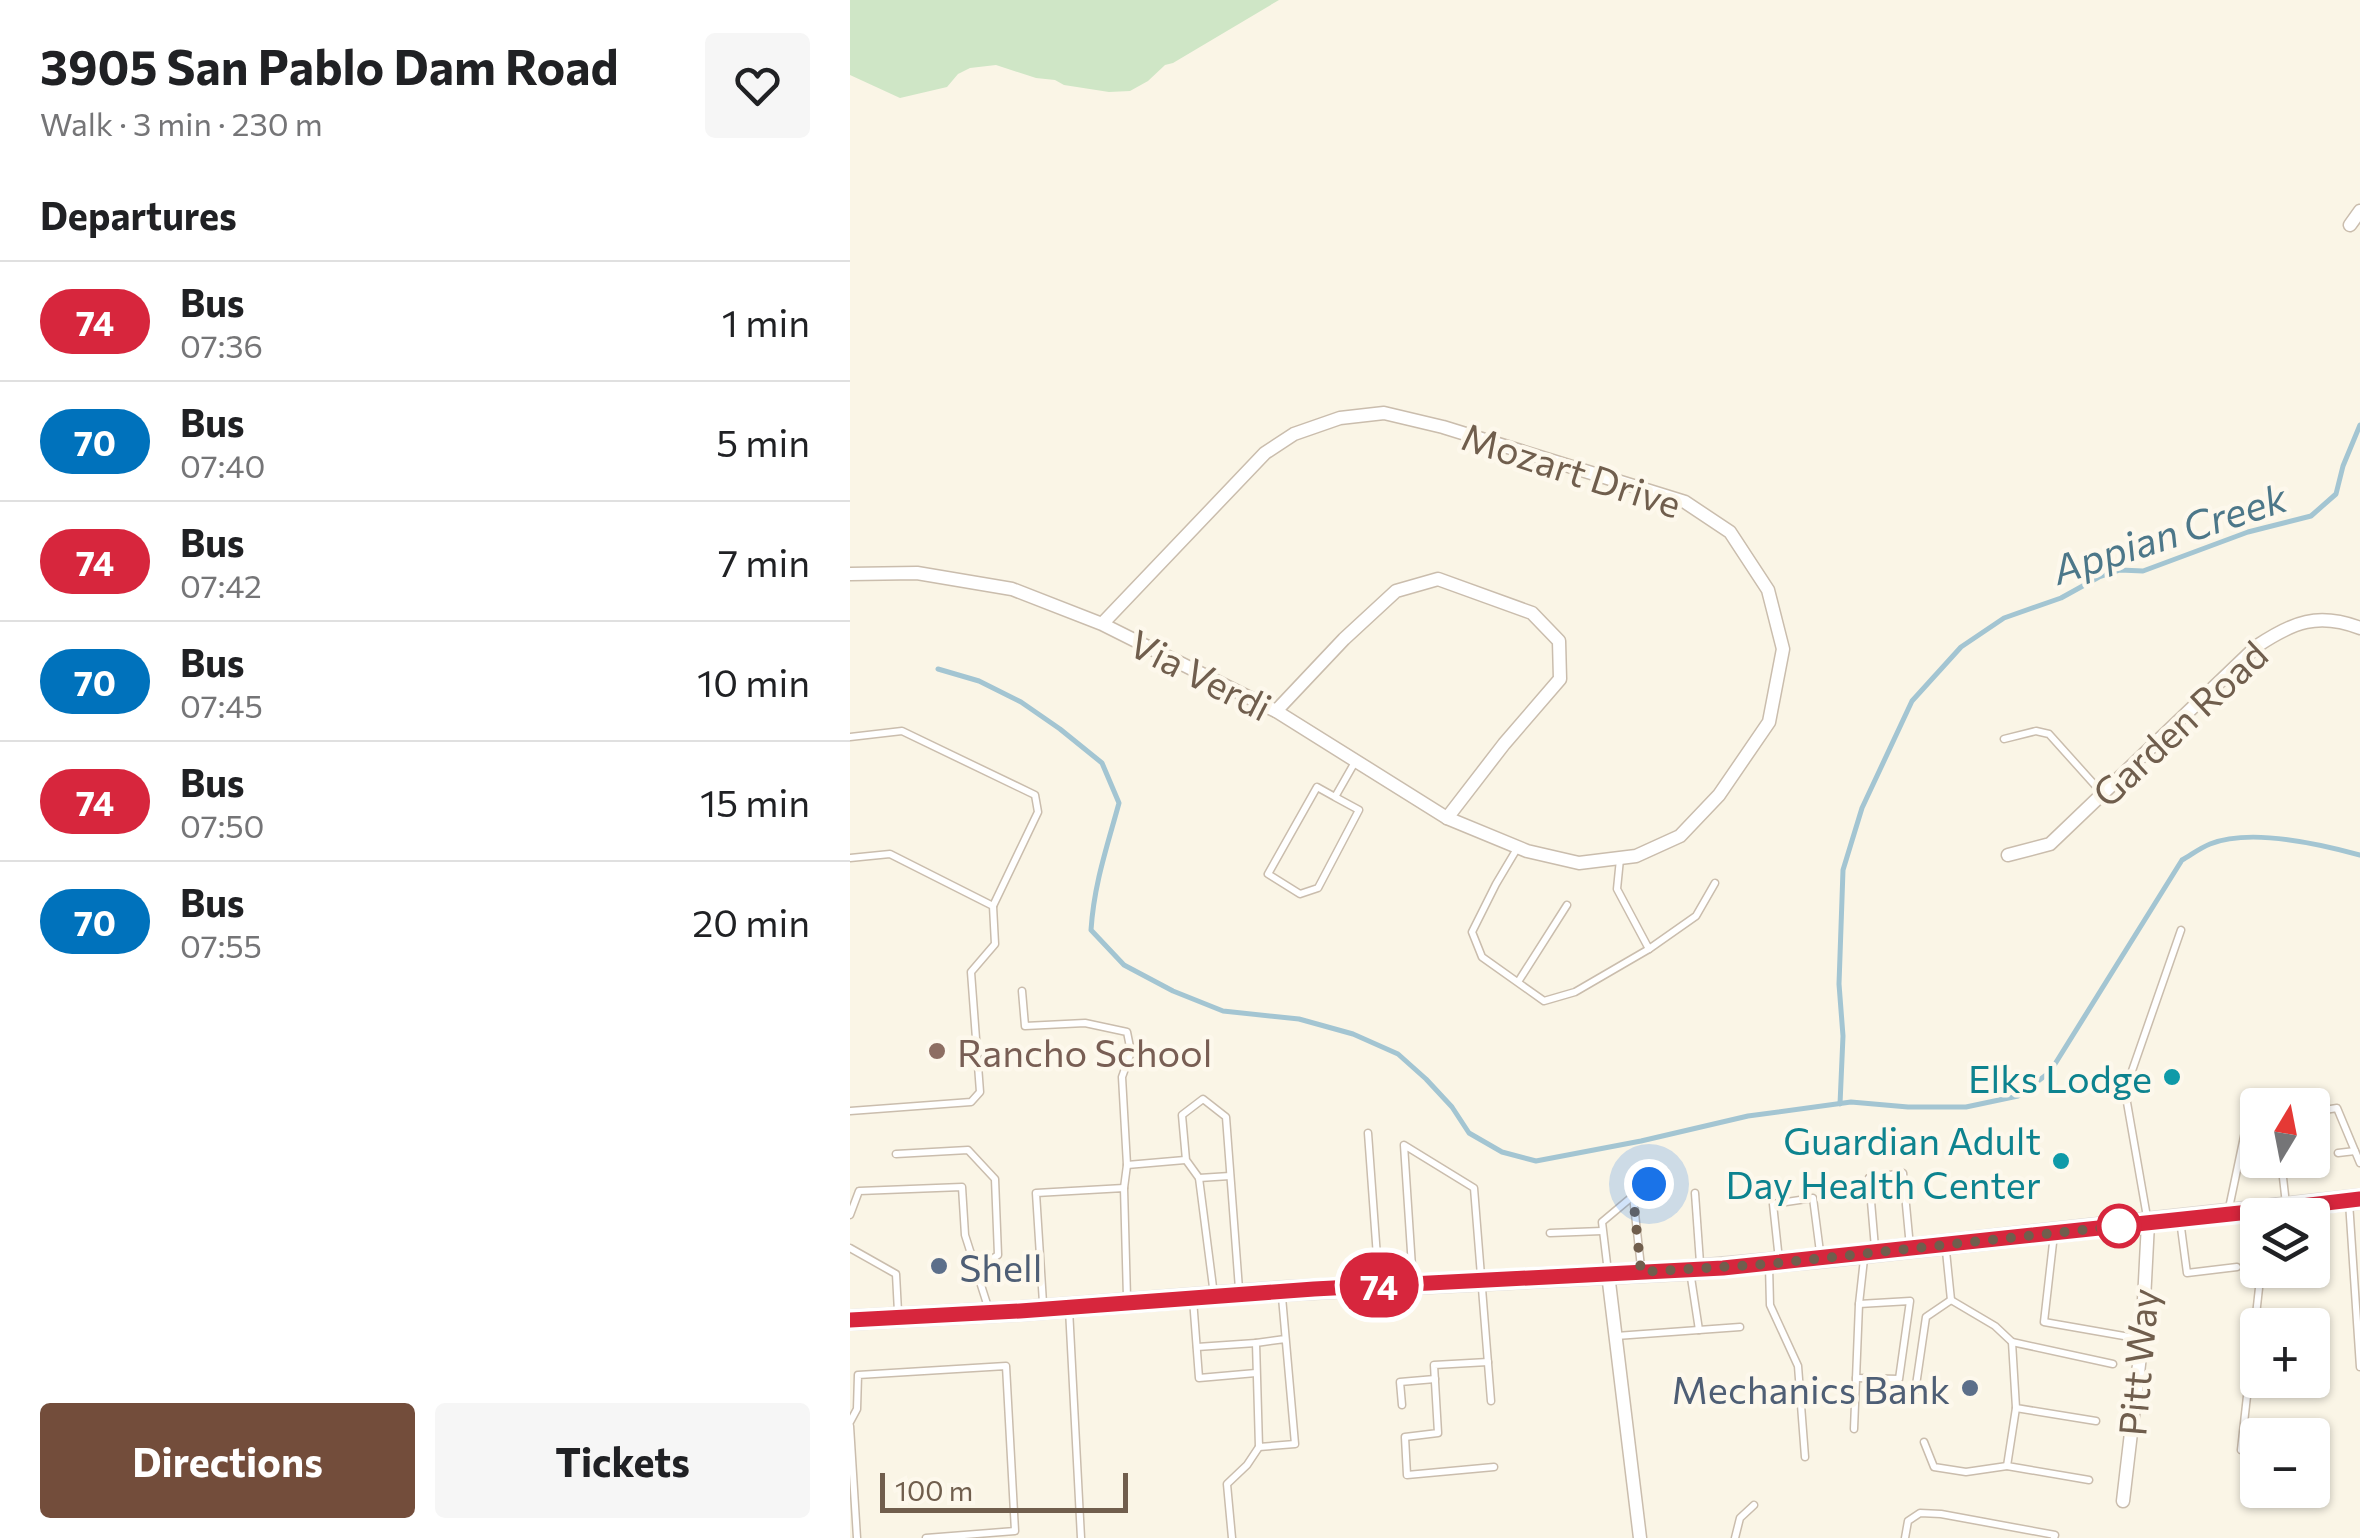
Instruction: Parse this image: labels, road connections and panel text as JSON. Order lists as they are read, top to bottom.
{
  "streets": {
    "street": [
      "Mozart Drive",
      "Via Verdi",
      "Garden Road",
      "Pitt Way"
    ]
  },
  "crossings": [
    ["Mozart Drive", "Via Verdi"]
  ],
  "water": ["Appian Creek"],
  "places": [
    "Rancho School",
    "Elks Lodge",
    "Guardian Adult Day Health Center",
    "Shell",
    "Mechanics Bank"
  ],
  "lines": ["bus line 74"],
  "scale_bar": "100 m",
  "north": "top",
  "page": {
    "heading": [
      ["3905 San Pablo Dam Road", "Walk · 3 min · 230 m"],
      "Departures"
    ],
    "on_map": "74",
    "list": [
      {
        "mark": "74",
        "name": "Bus",
        "note": "07:36",
        "value": "1 min"
      },
      {
        "mark": "70",
        "name": "Bus",
        "note": "07:40",
        "value": "5 min"
      },
      {
        "mark": "74",
        "name": "Bus",
        "note": "07:42",
        "value": "7 min"
      },
      {
        "mark": "70",
        "name": "Bus",
        "note": "07:45",
        "value": "10 min"
      },
      {
        "mark": "74",
        "name": "Bus",
        "note": "07:50",
        "value": "15 min"
      },
      {
        "mark": "70",
        "name": "Bus",
        "note": "07:55",
        "value": "20 min"
      }
    ],
    "map_buttons": ["+", "−"],
    "buttons": ["Directions", "Tickets"],
    "scale": "100 m"
  }
}
